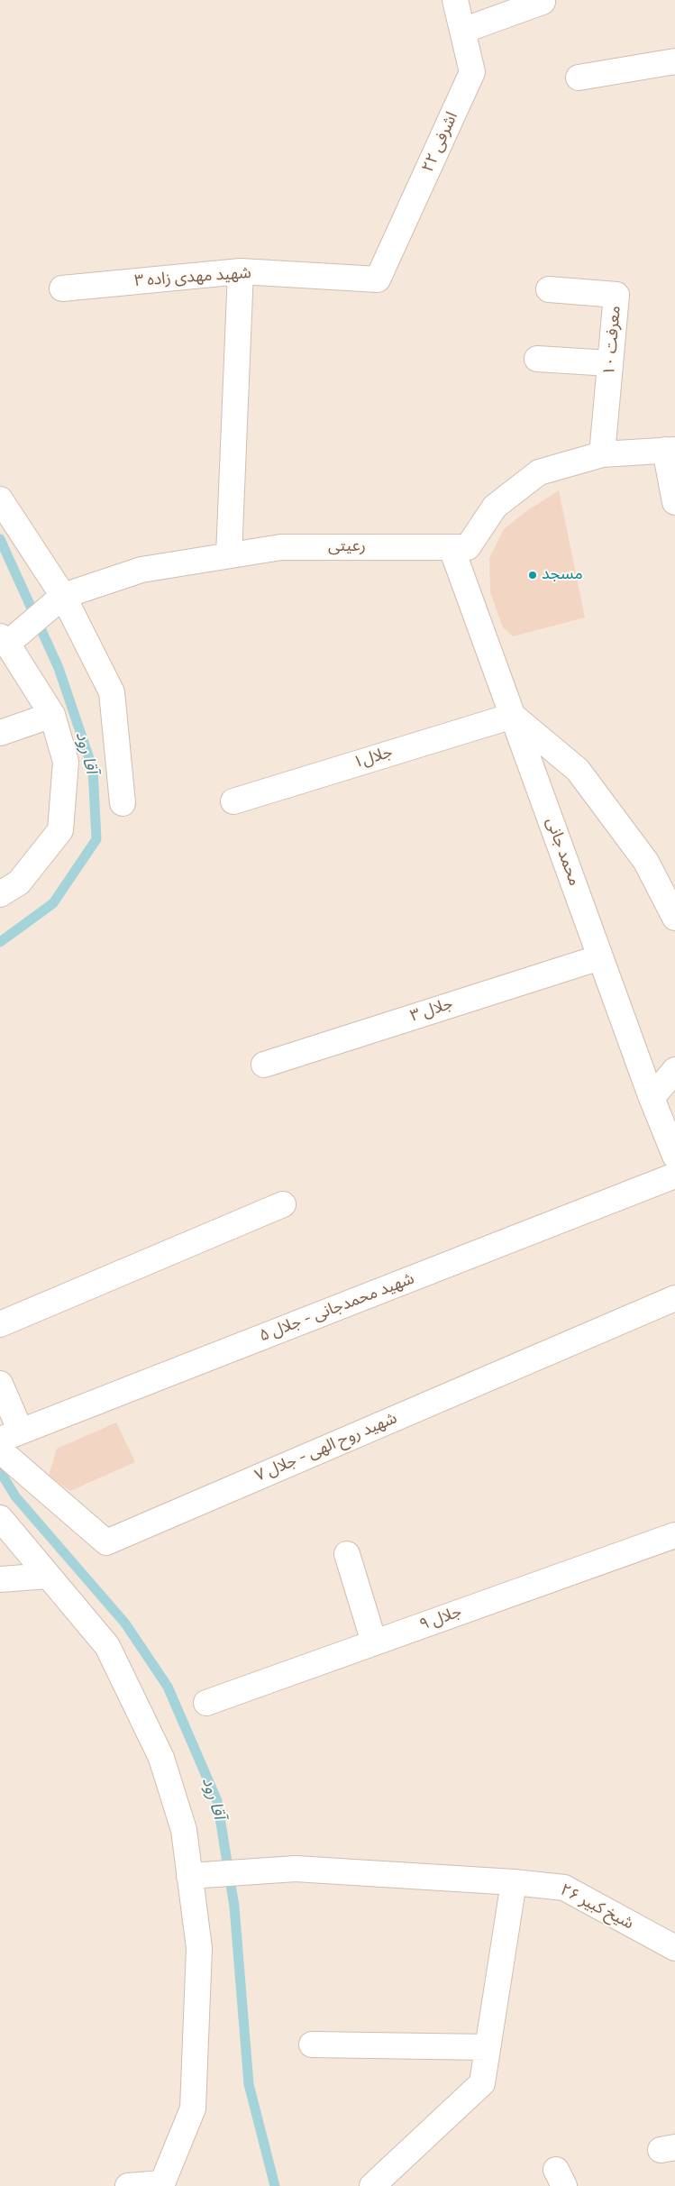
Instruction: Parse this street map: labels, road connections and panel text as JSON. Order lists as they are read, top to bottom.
{
  "streets": {
    "street": [
      "اشرفی ۲۲",
      "شهید مهدی زاده ۳",
      "معرفت ۱۰",
      "رعیتی",
      "جلال۱",
      "محمد جانی",
      "جلال ۳",
      "شهید محمدجانی - جلال ۵",
      "شهید روح الهی - جلال ۷",
      "جلال ۹",
      "شیخ کبیر ۲۶"
    ]
  },
  "crossings": [
    ["اشرفی ۲۲", "شهید مهدی زاده ۳"],
    ["معرفت ۱۰", "رعیتی"],
    ["رعیتی", "محمد جانی"],
    ["جلال۱", "محمد جانی"],
    ["محمد جانی", "جلال ۳"]
  ],
  "water": ["آقا رود"],
  "places": ["مسجد"]
}
